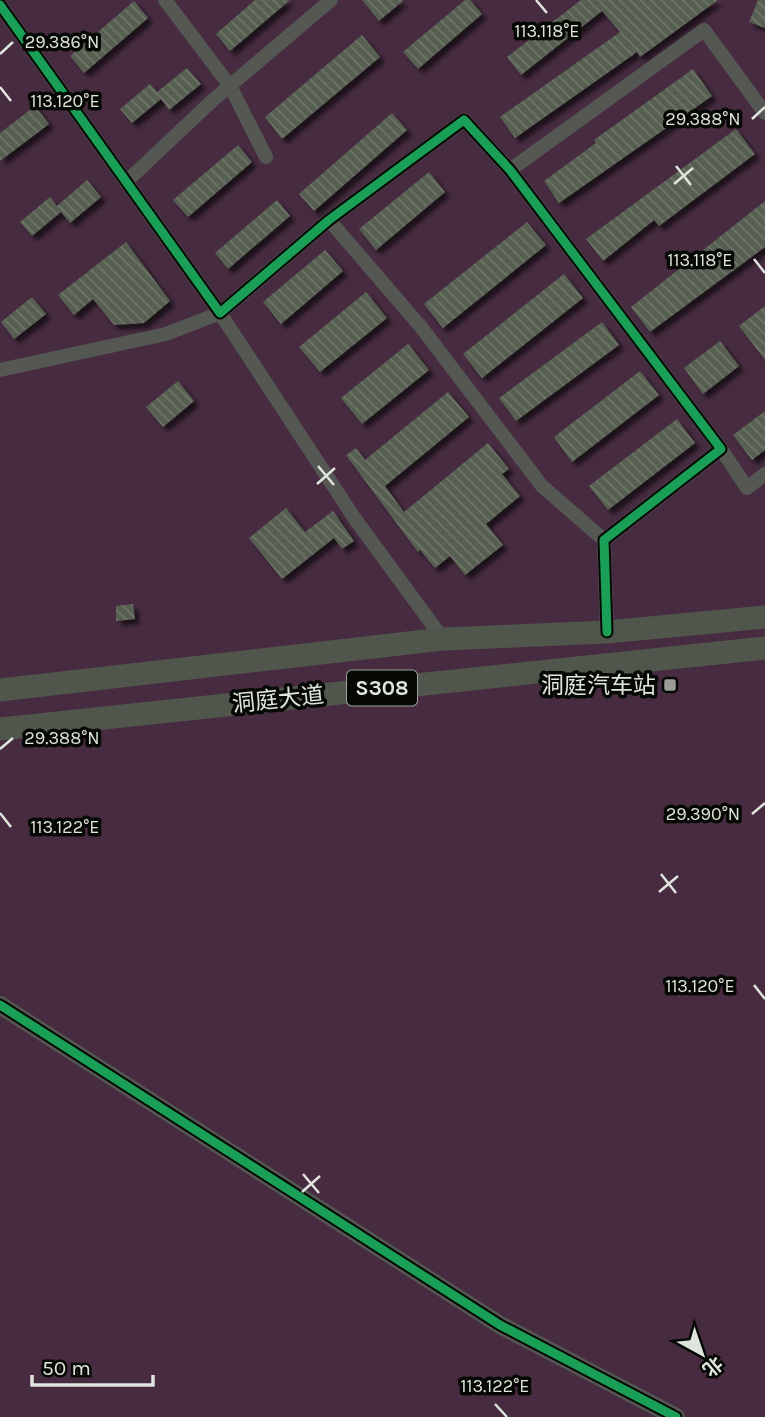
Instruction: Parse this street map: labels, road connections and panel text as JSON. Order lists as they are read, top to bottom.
{
  "streets": {
    "main road": ["S308", "洞庭大道"]
  },
  "places": {
    "transit": ["洞庭汽车站"]
  },
  "scale_bar": "50 m",
  "north": "bottom right",
  "coordinates": [
    "113.118°E",
    "29.386°N",
    "113.120°E",
    "29.388°N",
    "29.390°N",
    "113.122°E"
  ]
}
